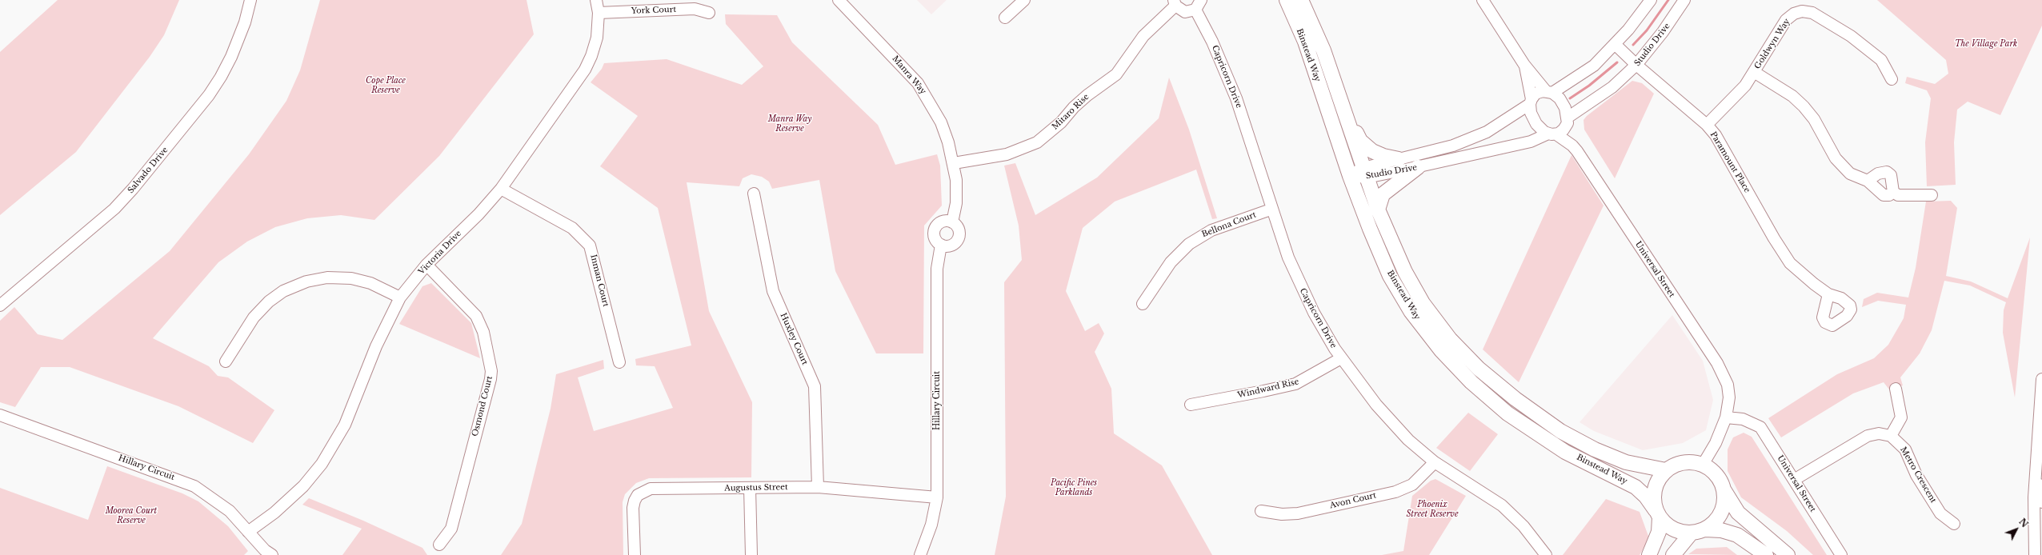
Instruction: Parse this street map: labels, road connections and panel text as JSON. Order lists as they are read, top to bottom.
{
  "streets": {
    "main road": ["Binstead Way"],
    "street": [
      "York Court",
      "Goldwyn Way",
      "Studio Drive",
      "Manra Way",
      "Capricorn Drive",
      "Mitaro Rise",
      "Paramount Place",
      "Salvado Drive",
      "Bellona Court",
      "Victoria Drive",
      "Universal Street",
      "Inman Court",
      "Huxley Court",
      "Windward Rise",
      "Hillary Circuit",
      "Osmond Court",
      "Metro Crescent",
      "Augustus Street",
      "Avon Court"
    ]
  },
  "crossings": [
    ["York Court", "Victoria Drive"],
    ["Goldwyn Way", "Paramount Place"],
    ["Studio Drive", "Binstead Way"],
    ["Studio Drive", "Paramount Place"],
    ["Studio Drive", "Universal Street"],
    ["Binstead Way", "Universal Street"],
    ["Manra Way", "Mitaro Rise"],
    ["Manra Way", "Hillary Circuit"],
    ["Capricorn Drive", "Bellona Court"],
    ["Capricorn Drive", "Windward Rise"],
    ["Capricorn Drive", "Avon Court"],
    ["Victoria Drive", "Inman Court"],
    ["Victoria Drive", "Hillary Circuit"],
    ["Victoria Drive", "Osmond Court"],
    ["Huxley Court", "Augustus Street"],
    ["Hillary Circuit", "Augustus Street"]
  ],
  "parks": [
    "The Village Park",
    "Cope Place Reserve",
    "Manra Way Reserve",
    "Pacific Pines Parklands",
    "Phoenix Street Reserve",
    "Moorea Court Reserve"
  ],
  "north": "top right"
}
